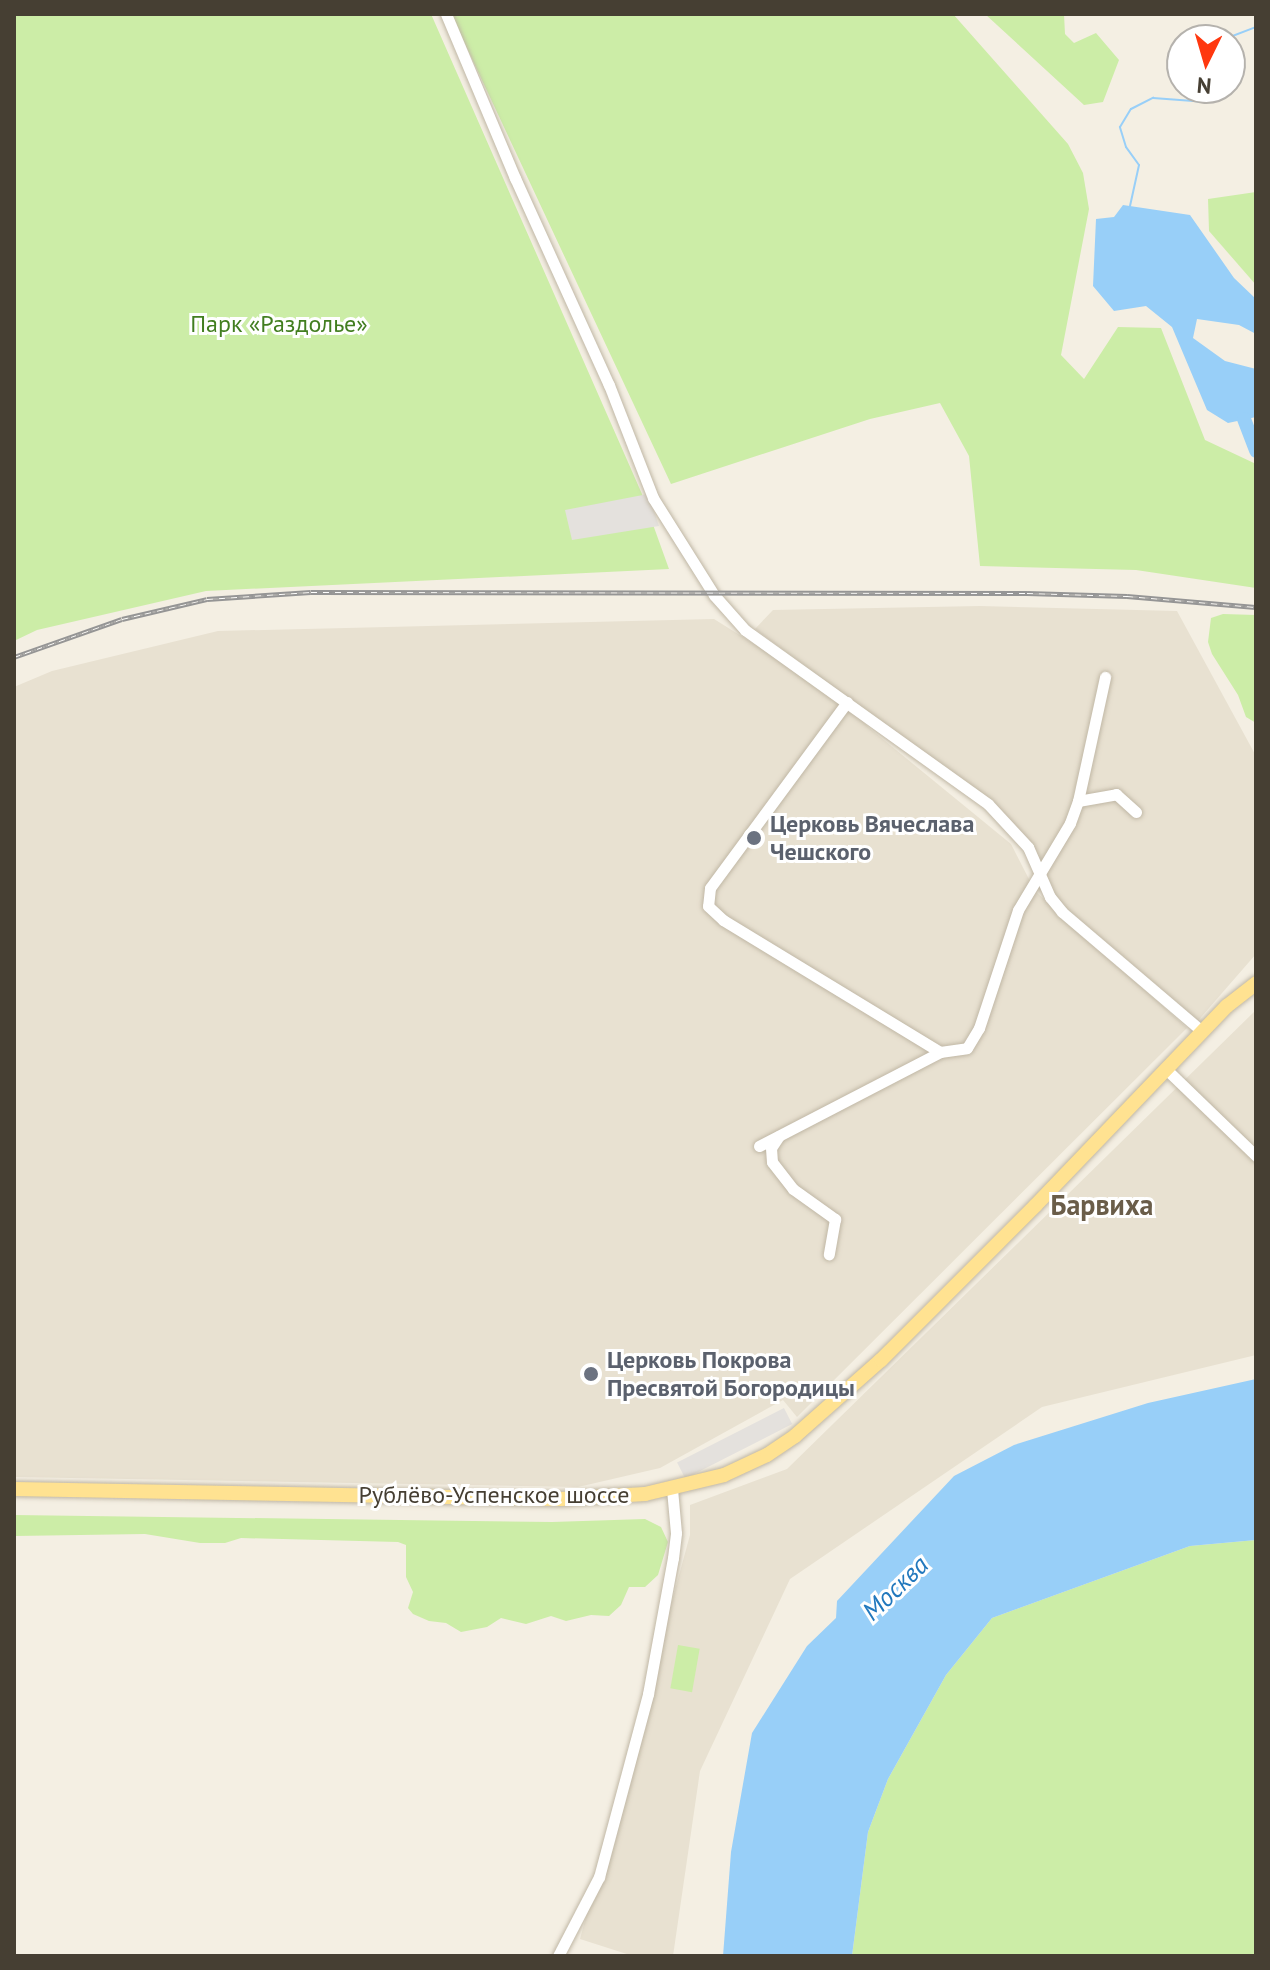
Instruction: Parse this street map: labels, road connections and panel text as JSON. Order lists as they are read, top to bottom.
{
  "streets": {
    "main road": ["Рублёво-Успенское шоссе"]
  },
  "districts": ["Барвиха"],
  "water": ["Москва"],
  "parks": ["Парк «Раздолье»"],
  "places": ["Церковь Вячеслава Чешского", "Церковь Покрова Пресвятой Богородицы"],
  "north": "bottom"
}
